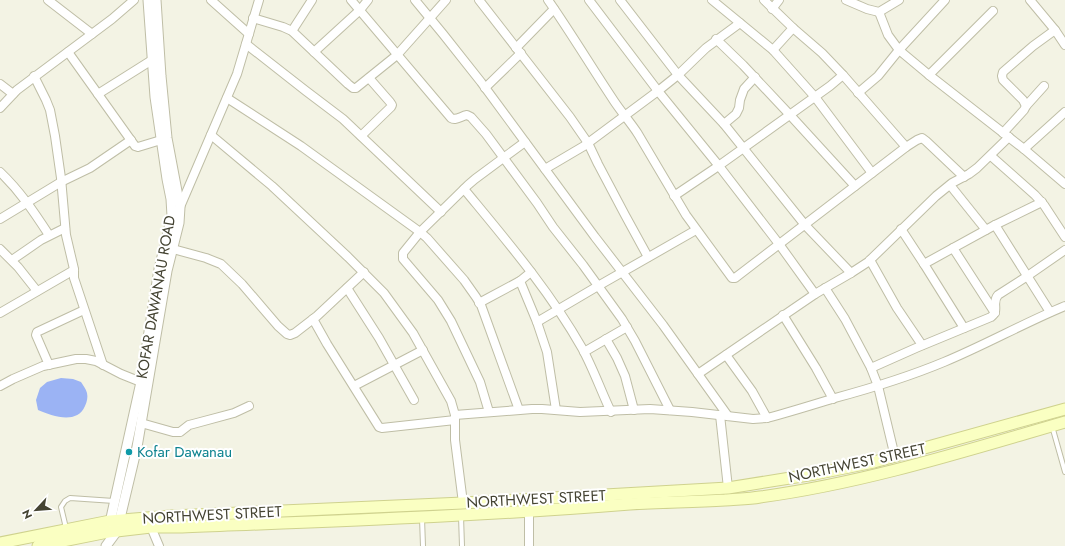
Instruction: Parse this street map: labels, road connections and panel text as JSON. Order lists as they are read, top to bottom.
{
  "streets": {
    "main road": ["NORTHWEST STREET"],
    "street": ["KOFAR DAWANAU ROAD"]
  },
  "crossings": [
    ["KOFAR DAWANAU ROAD", "NORTHWEST STREET"]
  ],
  "places": ["Kofar Dawanau"],
  "north": "bottom left"
}
